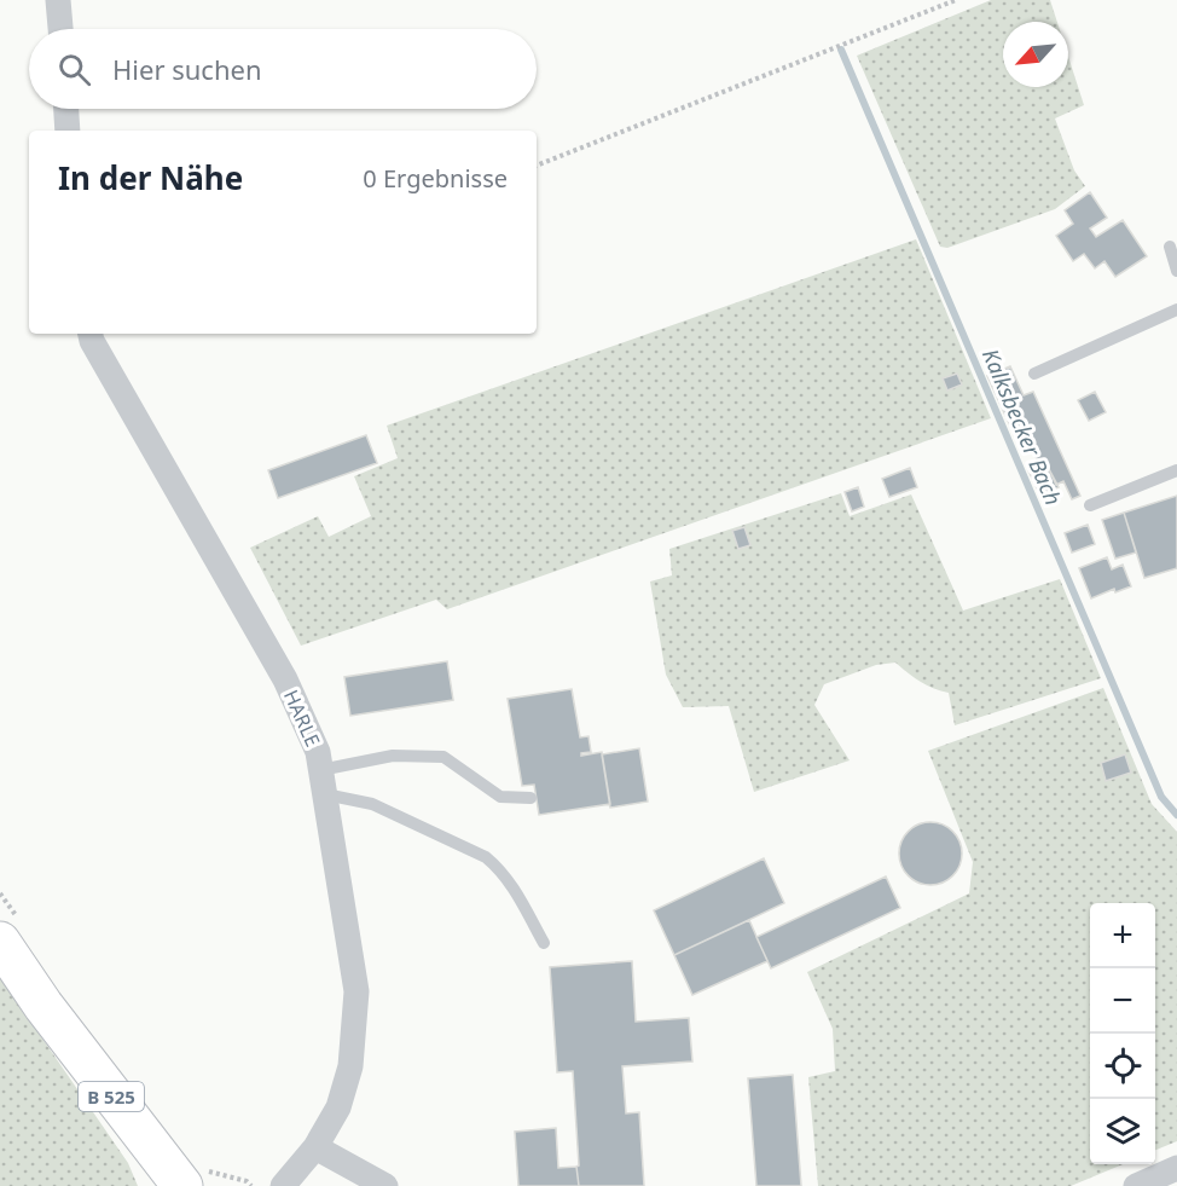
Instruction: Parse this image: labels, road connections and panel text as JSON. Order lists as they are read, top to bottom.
{
  "streets": {
    "main road": ["B 525"],
    "street": ["HARLE"]
  },
  "water": ["Kalksbecker Bach"],
  "north": "bottom left",
  "page": {
    "search": "Hier suchen",
    "heading": ["In der Nähe", "0 Ergebnisse"],
    "map_buttons": ["+", "−"]
  }
}
